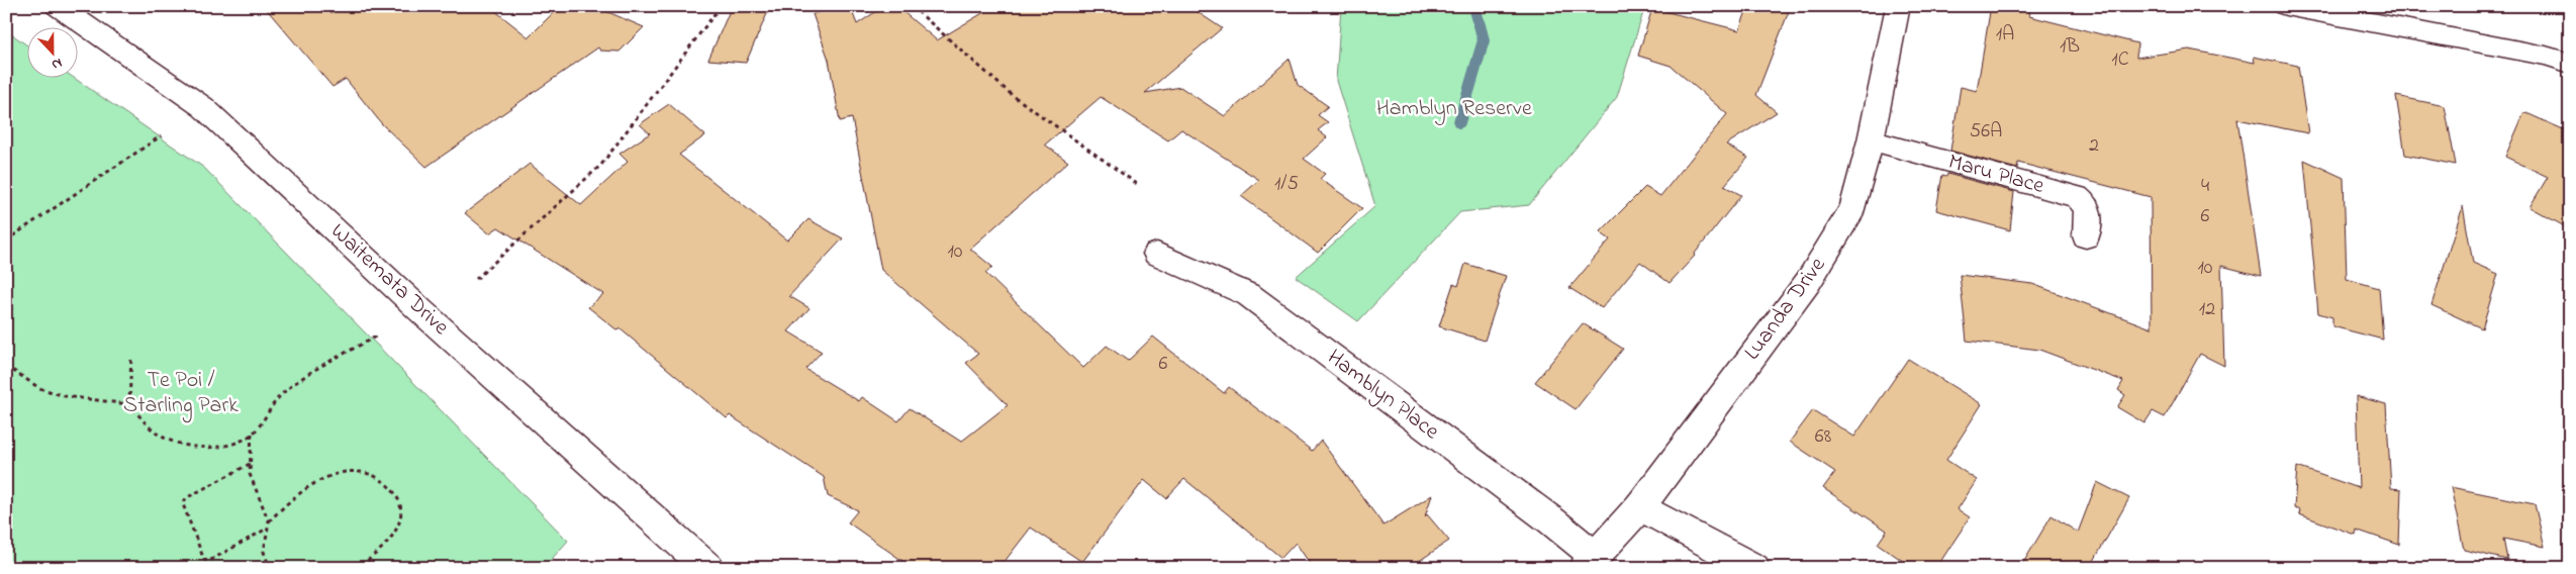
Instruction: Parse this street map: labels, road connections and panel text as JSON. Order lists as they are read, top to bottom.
{
  "streets": {
    "street": [
      "Maru Place",
      "Waitemata Drive",
      "Luanda Drive",
      "Hamblyn Place"
    ]
  },
  "crossings": [
    ["Maru Place", "Luanda Drive"],
    ["Luanda Drive", "Hamblyn Place"]
  ],
  "parks": ["Hamblyn Reserve", "Te Poi / Starling Park"],
  "house_numbers": [
    "1A",
    "1B",
    "1C",
    "56A",
    "2",
    "1/5",
    "4",
    "6",
    "10",
    "10",
    "12",
    "6",
    "68"
  ],
  "north": "bottom"
}
